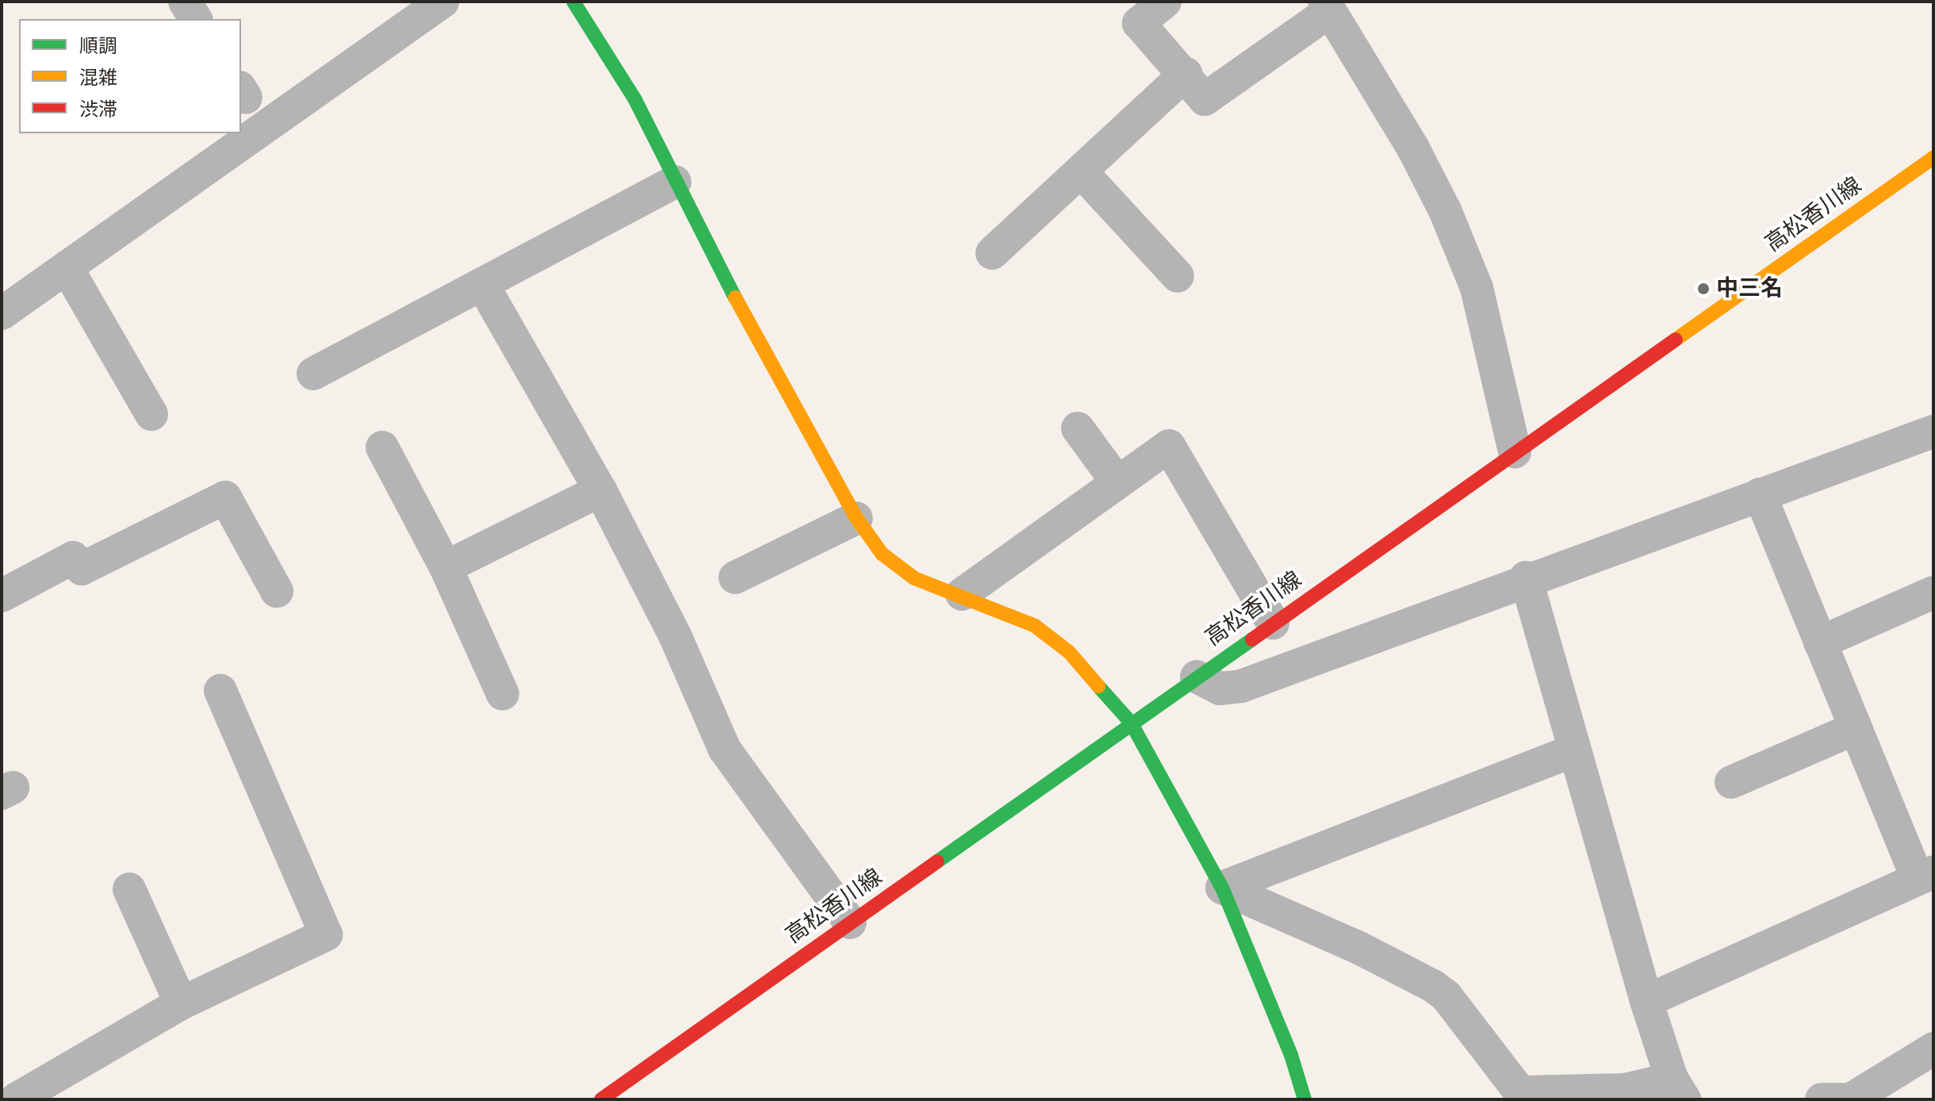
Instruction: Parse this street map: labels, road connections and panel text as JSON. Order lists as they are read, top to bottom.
{
  "streets": {
    "main road": ["高松香川線"]
  },
  "places": ["中三名"],
  "legend": ["順調", "混雑", "渋滞"]
}
